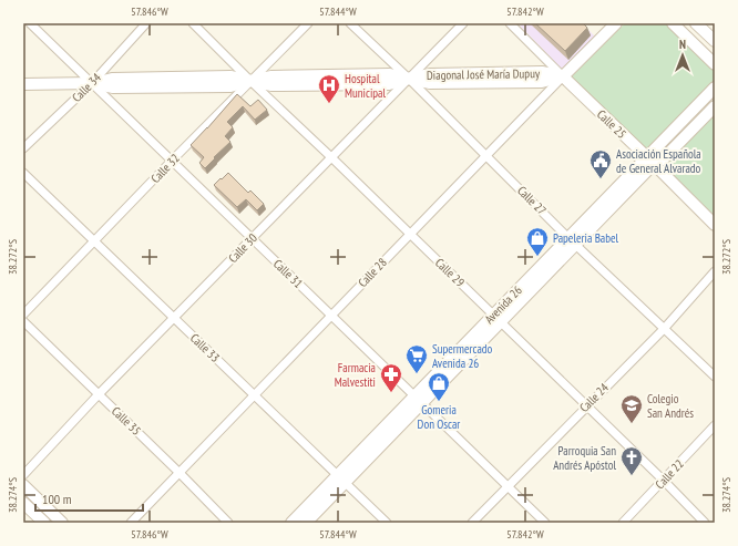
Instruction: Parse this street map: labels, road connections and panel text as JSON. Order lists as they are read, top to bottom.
{
  "streets": {
    "main road": [
      "Diagonal José María Dupuy",
      "Calle 25",
      "Calle 28",
      "Avenida 26"
    ],
    "street": [
      "Calle 34",
      "Calle 32",
      "Calle 27",
      "Calle 30",
      "Calle 29",
      "Calle 31",
      "Calle 33",
      "Calle 24",
      "Calle 35",
      "Calle 22"
    ]
  },
  "crossings": [
    ["Diagonal José María Dupuy", "Calle 34"],
    ["Diagonal José María Dupuy", "Calle 25"],
    ["Diagonal José María Dupuy", "Calle 32"],
    ["Diagonal José María Dupuy", "Calle 27"],
    ["Diagonal José María Dupuy", "Calle 30"],
    ["Diagonal José María Dupuy", "Calle 28"],
    ["Diagonal José María Dupuy", "Calle 29"],
    ["Diagonal José María Dupuy", "Calle 31"],
    ["Calle 34", "Calle 31"],
    ["Calle 25", "Calle 28"],
    ["Calle 25", "Avenida 26"],
    ["Calle 32", "Calle 29"],
    ["Calle 32", "Calle 31"],
    ["Calle 32", "Calle 33"],
    ["Calle 27", "Calle 30"],
    ["Calle 27", "Calle 28"],
    ["Calle 27", "Avenida 26"],
    ["Calle 27", "Calle 24"],
    ["Calle 30", "Calle 29"],
    ["Calle 30", "Calle 31"],
    ["Calle 30", "Calle 33"],
    ["Calle 30", "Calle 35"],
    ["Calle 28", "Calle 29"],
    ["Calle 28", "Calle 31"],
    ["Calle 28", "Calle 33"],
    ["Calle 28", "Calle 35"],
    ["Calle 29", "Avenida 26"],
    ["Calle 29", "Calle 24"],
    ["Calle 29", "Calle 22"],
    ["Calle 31", "Avenida 26"],
    ["Calle 31", "Calle 24"],
    ["Avenida 26", "Calle 33"]
  ],
  "places": {
    "hospital": ["Hospital Municipal"],
    "public building": ["Asociación Española de General Alvarado"],
    "shop": ["Papeleria Babel", "Gomeria Don Oscar"],
    "supermarket": ["Supermercado Avenida 26"],
    "pharmacy": ["Farmacia Malvestiti"],
    "school or university": ["Colegio San Andrés"],
    "church": ["Parroquia San Andrés Apóstol"]
  },
  "scale_bar": "100 m",
  "north": "top",
  "coordinates": [
    "57.846°W",
    "57.844°W",
    "57.842°W",
    "38.272°S",
    "38.274°S"
  ]
}
